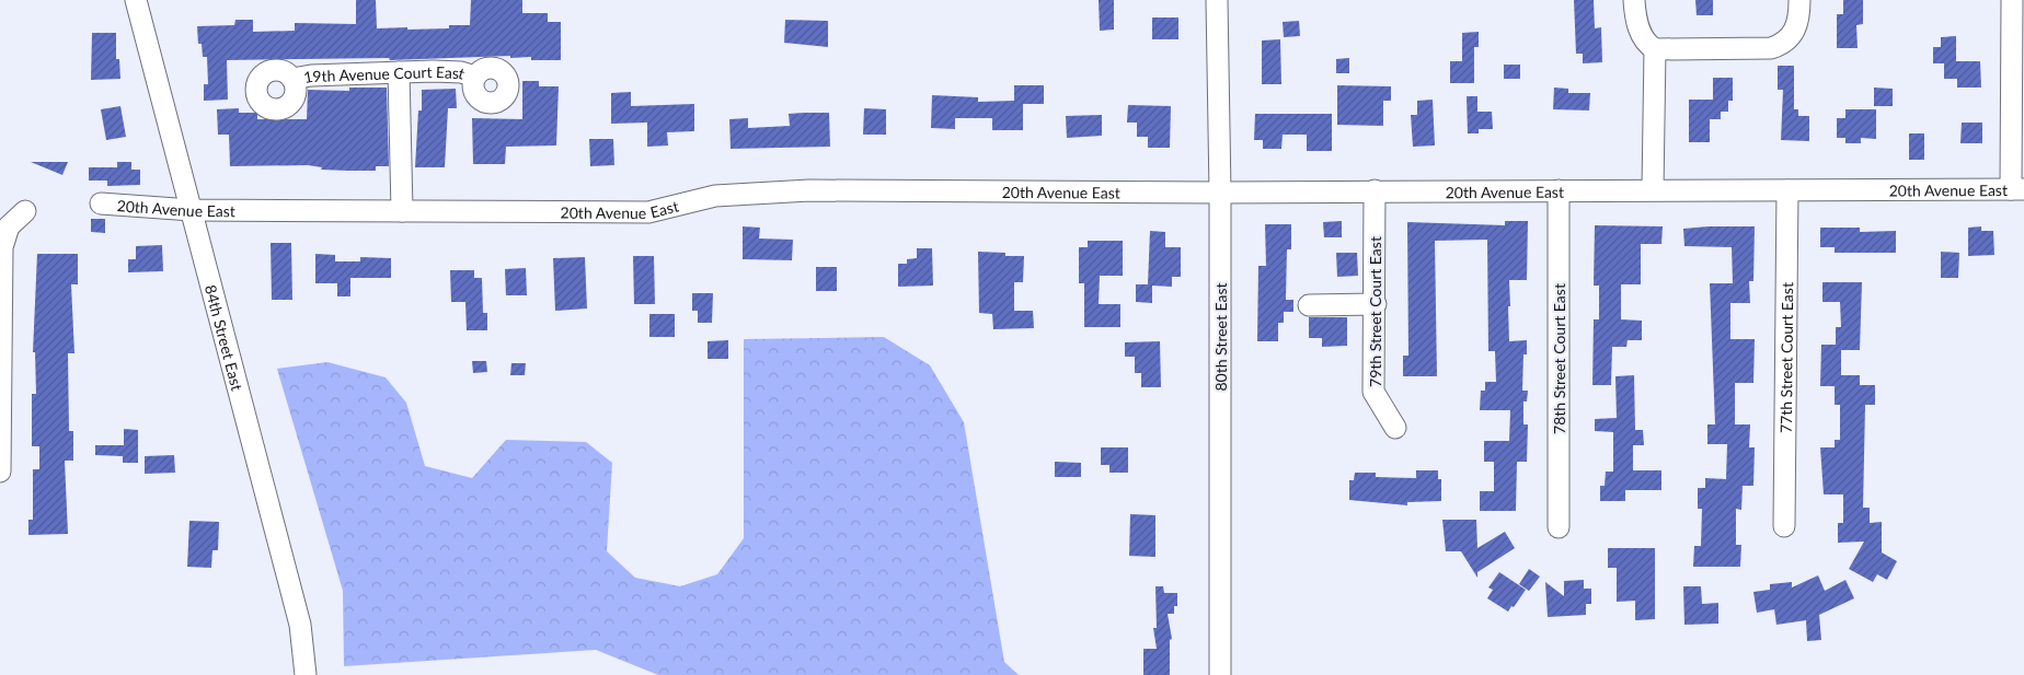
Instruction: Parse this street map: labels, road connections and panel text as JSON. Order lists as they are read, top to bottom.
{
  "streets": {
    "street": [
      "19th Avenue Court East",
      "20th Avenue East",
      "79th Street Court East",
      "84th Street East",
      "80th Street East",
      "77th Street Court East",
      "78th Street Court East"
    ]
  },
  "crossings": [
    ["20th Avenue East", "79th Street Court East"],
    ["20th Avenue East", "84th Street East"],
    ["20th Avenue East", "80th Street East"],
    ["20th Avenue East", "77th Street Court East"],
    ["20th Avenue East", "78th Street Court East"]
  ]
}
